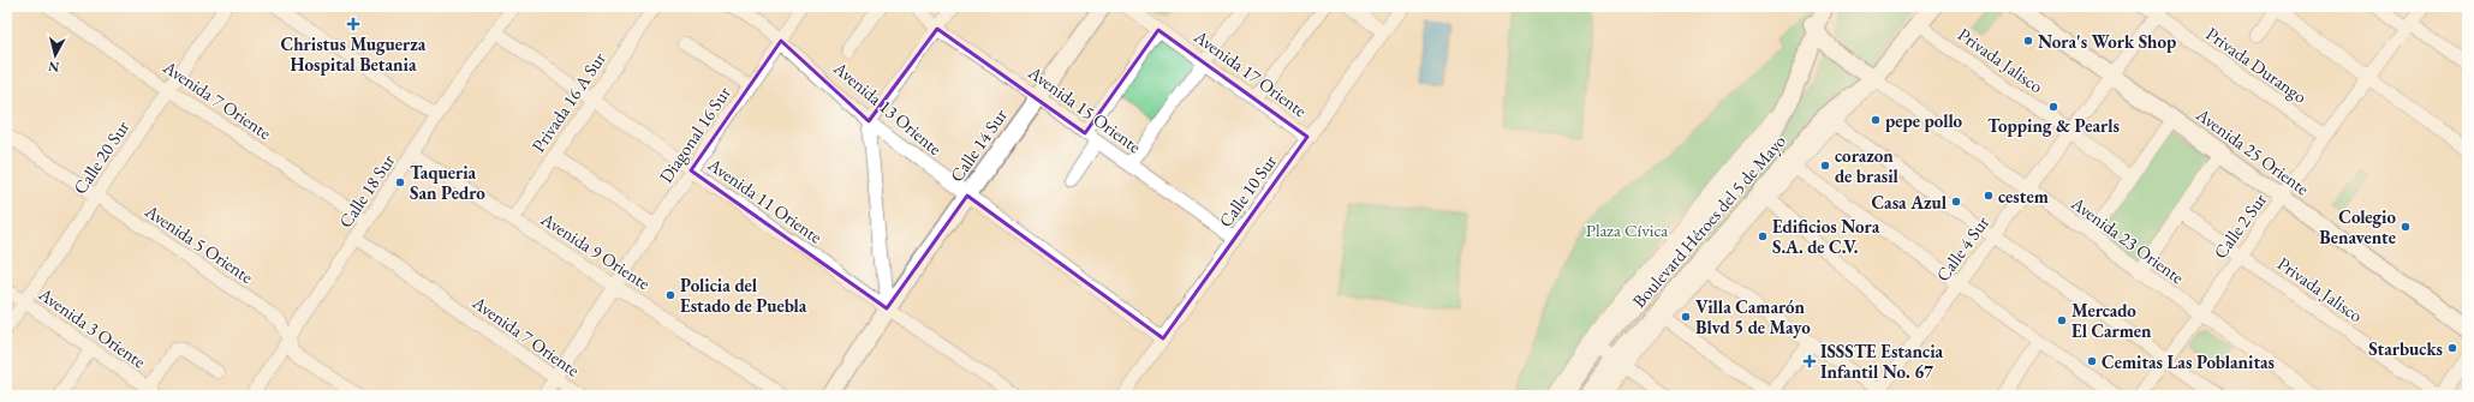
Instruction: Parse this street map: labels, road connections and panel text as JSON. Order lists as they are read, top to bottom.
{
  "streets": {
    "main road": ["Calle 14 Sur", "Avenida 25 Oriente", "Boulevard Héroes del 5 de Mayo"],
    "street": [
      "Privada Jalisco",
      "Privada Durango",
      "Avenida 17 Oriente",
      "Avenida 7 Oriente",
      "Privada 16 A Sur",
      "Avenida 13 Oriente",
      "Avenida 15 Oriente",
      "Diagonal 16 Sur",
      "Calle 20 Sur",
      "Calle 18 Sur",
      "Calle 10 Sur",
      "Avenida 11 Oriente",
      "Calle 2 Sur",
      "Avenida 23 Oriente",
      "Avenida 5 Oriente",
      "Calle 4 Sur",
      "Avenida 9 Oriente",
      "Avenida 3 Oriente"
    ]
  },
  "crossings": [
    ["Privada Jalisco", "Boulevard Héroes del 5 de Mayo"],
    ["Privada Jalisco", "Calle 2 Sur"],
    ["Privada Jalisco", "Calle 4 Sur"],
    ["Privada Durango", "Calle 2 Sur"],
    ["Privada Durango", "Calle 4 Sur"],
    ["Avenida 17 Oriente", "Calle 10 Sur"],
    ["Avenida 7 Oriente", "Diagonal 16 Sur"],
    ["Avenida 7 Oriente", "Calle 20 Sur"],
    ["Avenida 7 Oriente", "Calle 18 Sur"],
    ["Privada 16 A Sur", "Avenida 11 Oriente"],
    ["Privada 16 A Sur", "Avenida 9 Oriente"],
    ["Avenida 13 Oriente", "Diagonal 16 Sur"],
    ["Avenida 13 Oriente", "Calle 14 Sur"],
    ["Avenida 13 Oriente", "Calle 10 Sur"],
    ["Avenida 15 Oriente", "Calle 14 Sur"],
    ["Avenida 15 Oriente", "Calle 10 Sur"],
    ["Diagonal 16 Sur", "Avenida 11 Oriente"],
    ["Diagonal 16 Sur", "Avenida 9 Oriente"],
    ["Calle 14 Sur", "Avenida 11 Oriente"],
    ["Avenida 25 Oriente", "Calle 2 Sur"],
    ["Avenida 25 Oriente", "Calle 4 Sur"],
    ["Calle 20 Sur", "Avenida 5 Oriente"],
    ["Calle 20 Sur", "Avenida 3 Oriente"],
    ["Calle 18 Sur", "Avenida 11 Oriente"],
    ["Calle 18 Sur", "Avenida 5 Oriente"],
    ["Calle 18 Sur", "Avenida 9 Oriente"],
    ["Boulevard Héroes del 5 de Mayo", "Avenida 23 Oriente"],
    ["Calle 2 Sur", "Avenida 23 Oriente"],
    ["Avenida 23 Oriente", "Calle 4 Sur"]
  ],
  "parks": ["Plaza Cívica"],
  "places": {
    "health": ["Christus Muguerza Hospital Betania", "ISSSTE Estancia Infantil No. 67"],
    "other": [
      "Nora's Work Shop",
      "Topping & Pearls",
      "pepe pollo",
      "corazon de brasil",
      "Taqueria San Pedro",
      "cestem",
      "Casa Azul",
      "Colegio Benavente",
      "Edificios Nora S.A. de C.V.",
      "Policia del Estado de Puebla",
      "Villa Camarón Blvd 5 de Mayo",
      "Mercado El Carmen",
      "Starbucks",
      "Cemitas Las Poblanitas"
    ]
  },
  "north": "bottom"
}
